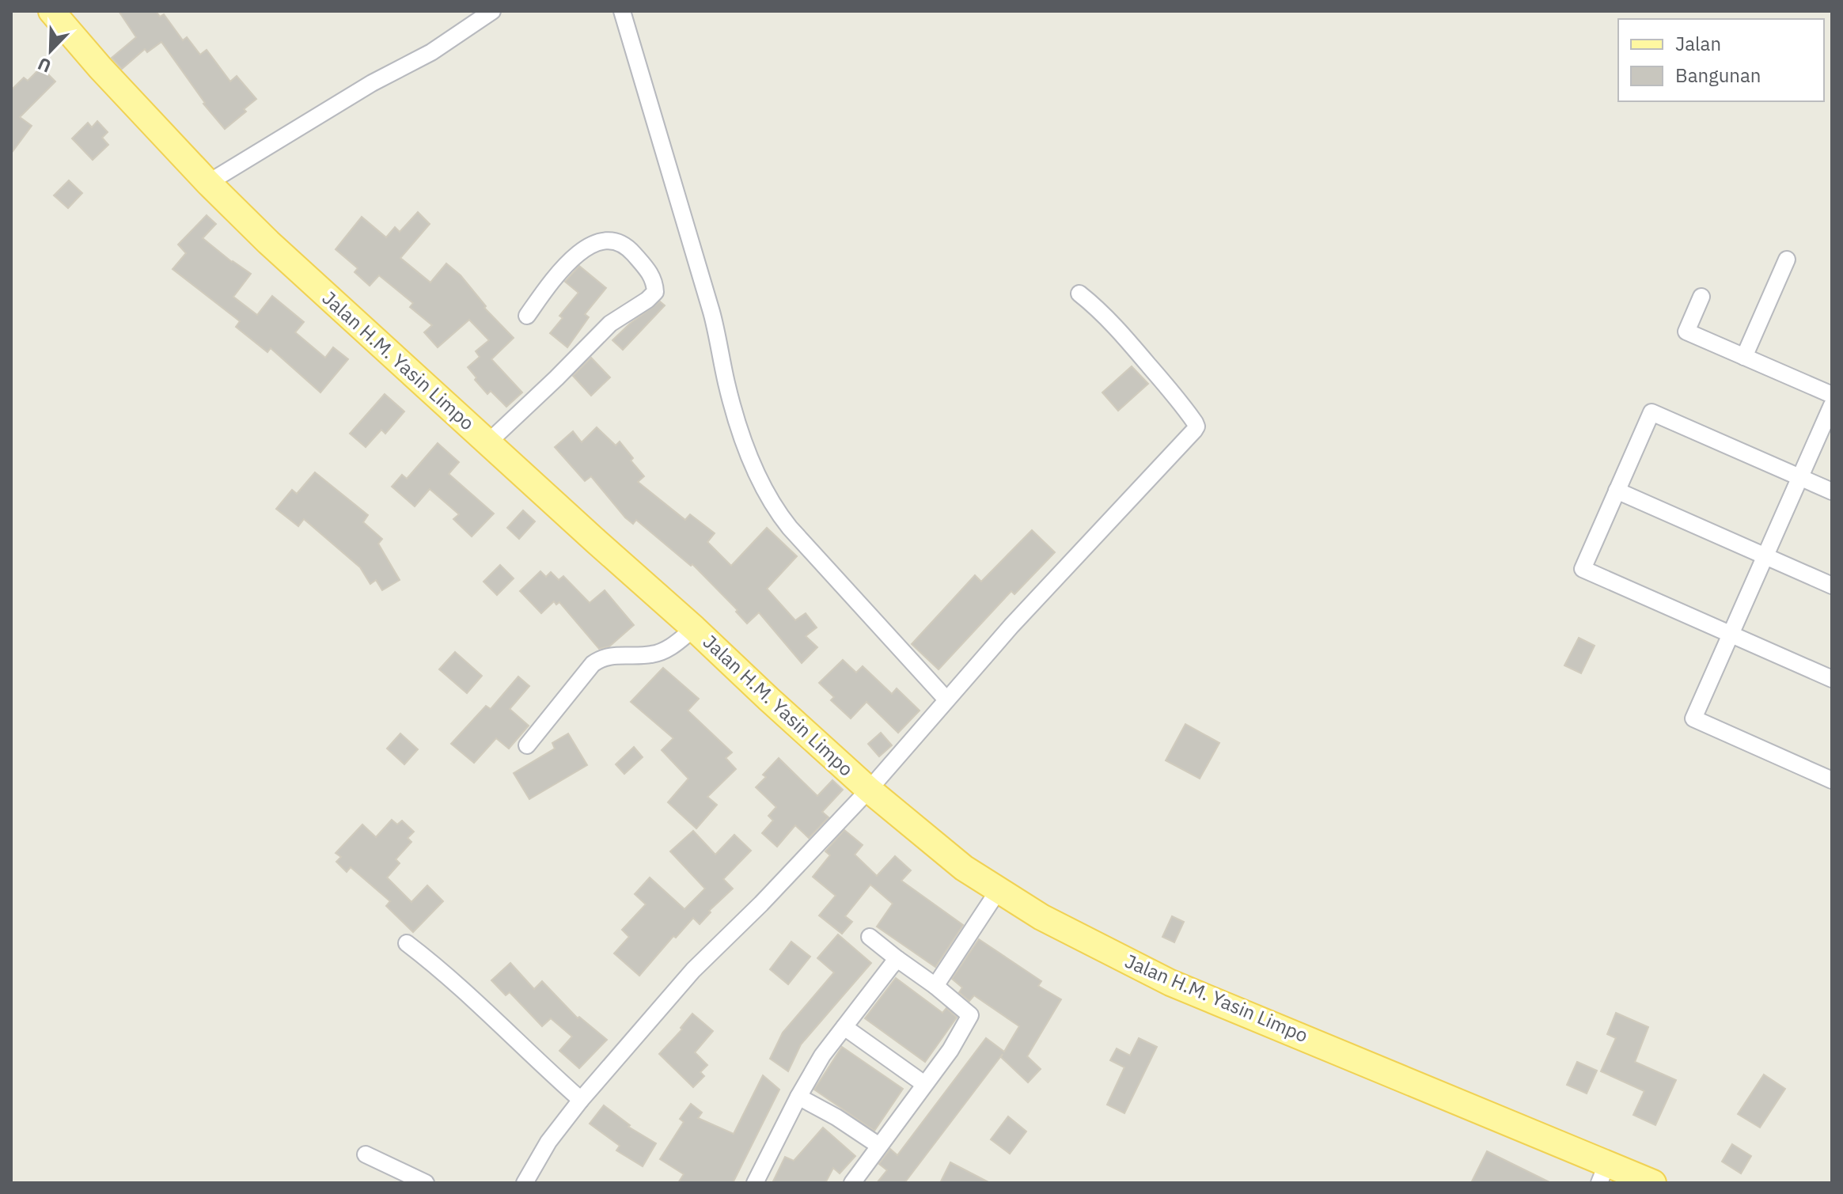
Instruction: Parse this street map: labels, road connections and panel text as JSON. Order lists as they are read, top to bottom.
{
  "streets": {
    "main road": ["Jalan H.M. Yasin Limpo"]
  },
  "legend": ["Jalan", "Bangunan"],
  "north": "bottom left"
}
